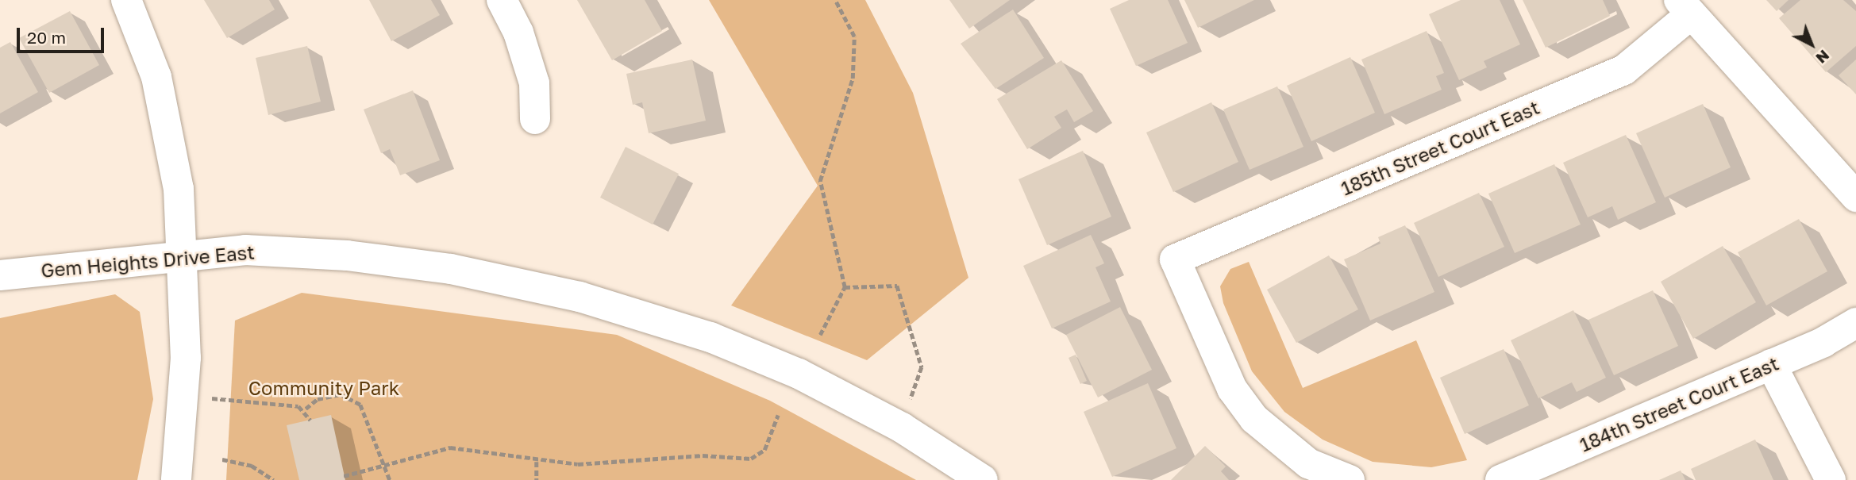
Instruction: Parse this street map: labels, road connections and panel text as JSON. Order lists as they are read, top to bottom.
{
  "streets": {
    "street": ["185th Street Court East", "Gem Heights Drive East", "184th Street Court East"]
  },
  "parks": ["Community Park"],
  "scale_bar": "20 m",
  "north": "bottom right"
}
